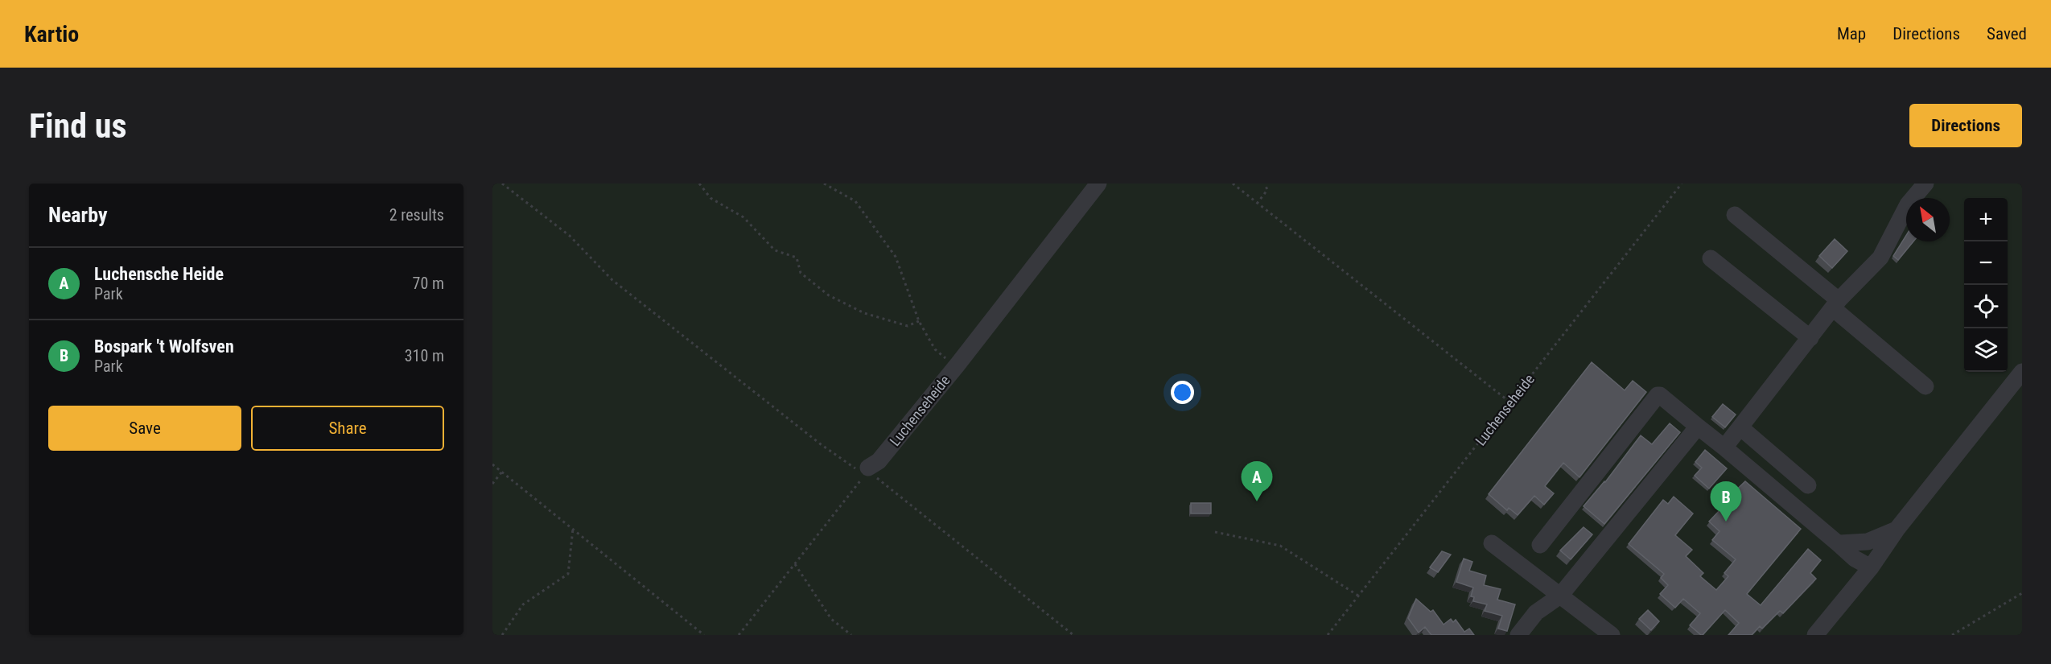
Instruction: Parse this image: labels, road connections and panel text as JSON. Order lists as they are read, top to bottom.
{
  "streets": {
    "street": ["Luchenseheide"]
  },
  "north": "top left",
  "page": {
    "header": "Kartio",
    "nav": ["Map", "Directions", "Saved"],
    "buttons": [
      "Directions",
      ["Save", "Share"]
    ],
    "title": "Find us",
    "heading": ["Nearby", "2 results"],
    "map_buttons": ["+", "−"],
    "list": [
      {
        "mark": "A",
        "name": "Luchensche Heide",
        "note": "Park",
        "value": "70 m"
      },
      {
        "mark": "B",
        "name": "Bospark 't Wolfsven",
        "note": "Park",
        "value": "310 m"
      }
    ],
    "pins": ["A", "B"]
  }
}
